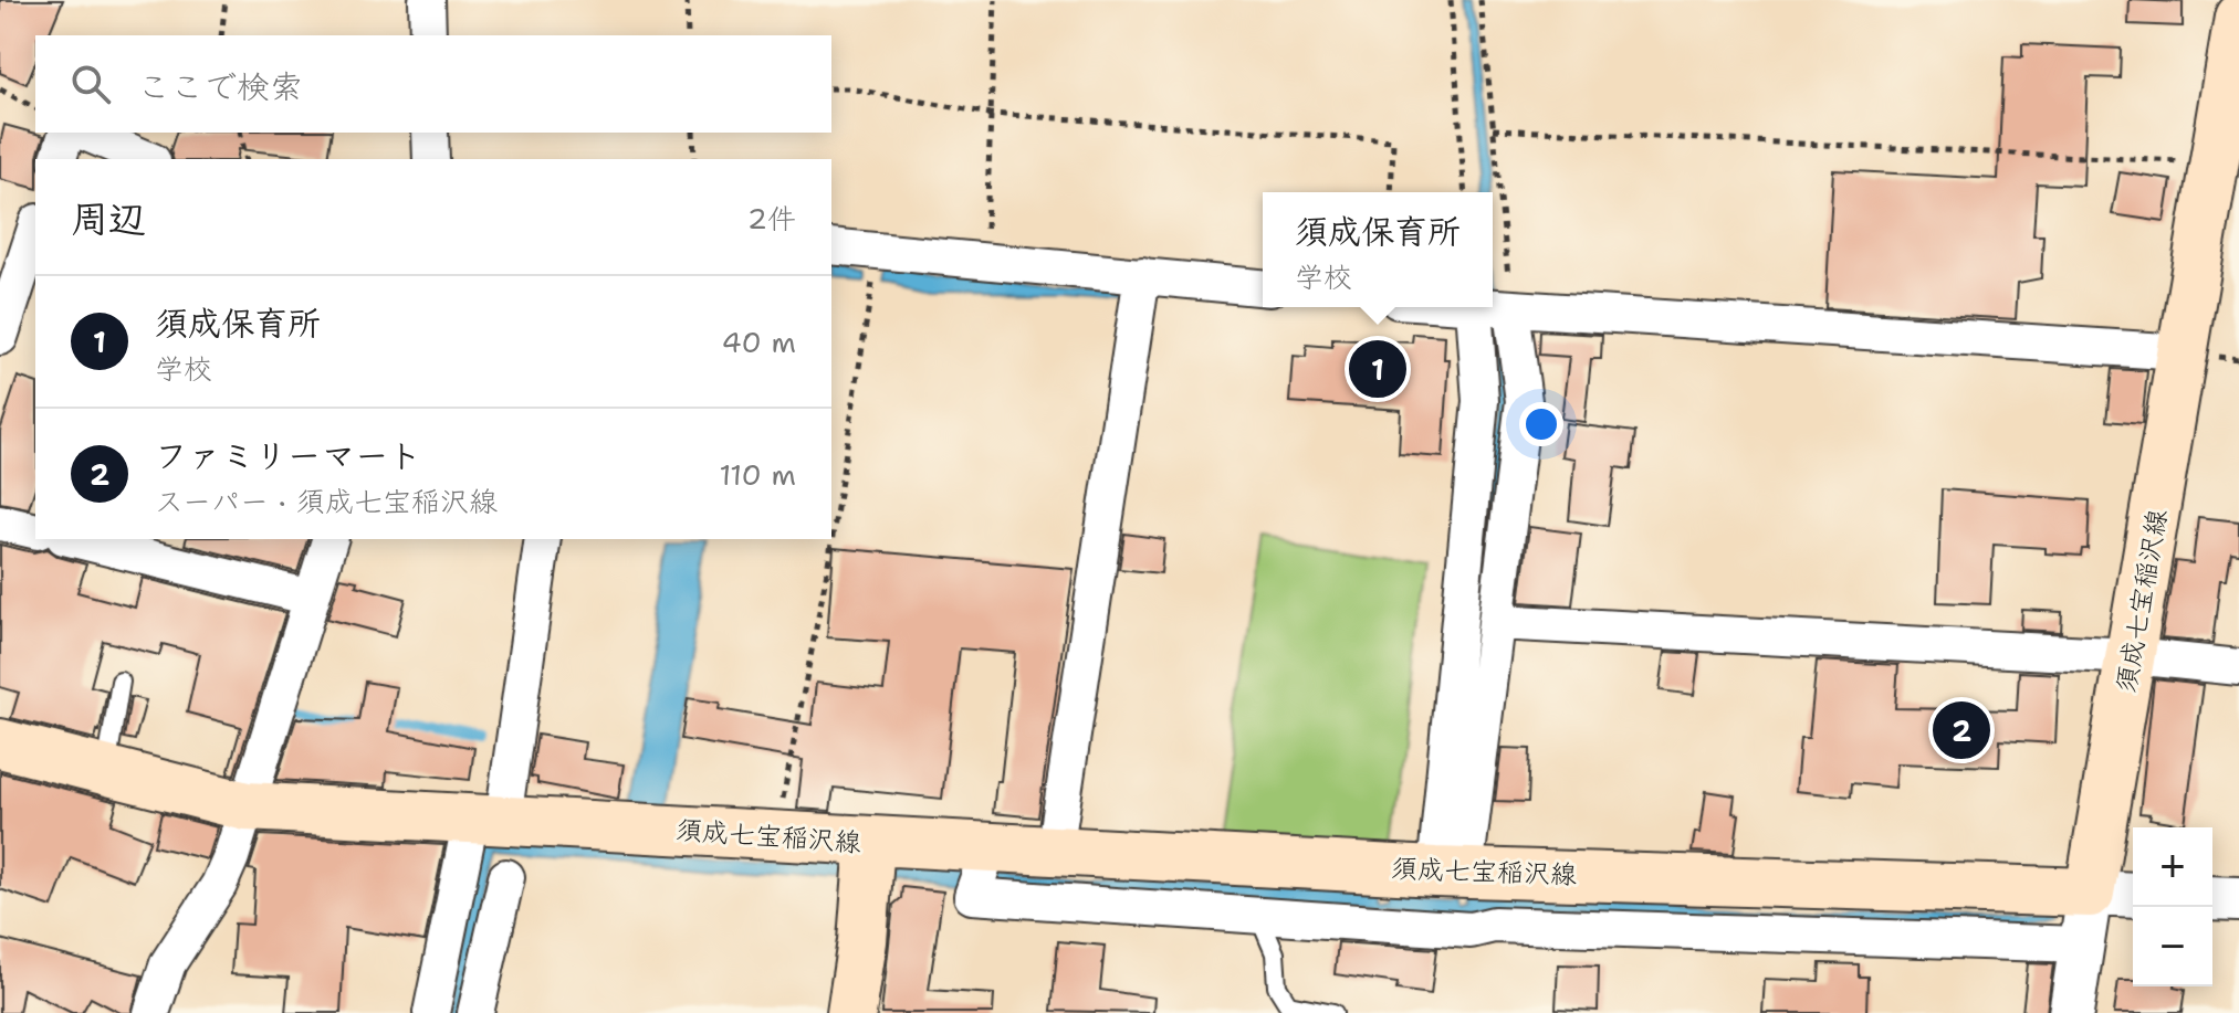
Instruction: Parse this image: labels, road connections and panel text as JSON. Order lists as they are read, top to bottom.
{
  "streets": {
    "main road": ["須成七宝稲沢線"]
  },
  "page": {
    "search": "ここで検索",
    "heading": ["周辺", "2件"],
    "popup": ["須成保育所", "学校"],
    "list": [
      {
        "mark": "1",
        "name": "須成保育所",
        "note": "学校",
        "value": "40 m"
      },
      {
        "mark": "2",
        "name": "ファミリーマート",
        "note": "スーパー · 須成七宝稲沢線",
        "value": "110 m"
      }
    ],
    "pins": ["1", "2"],
    "map_buttons": ["+", "−"]
  }
}
